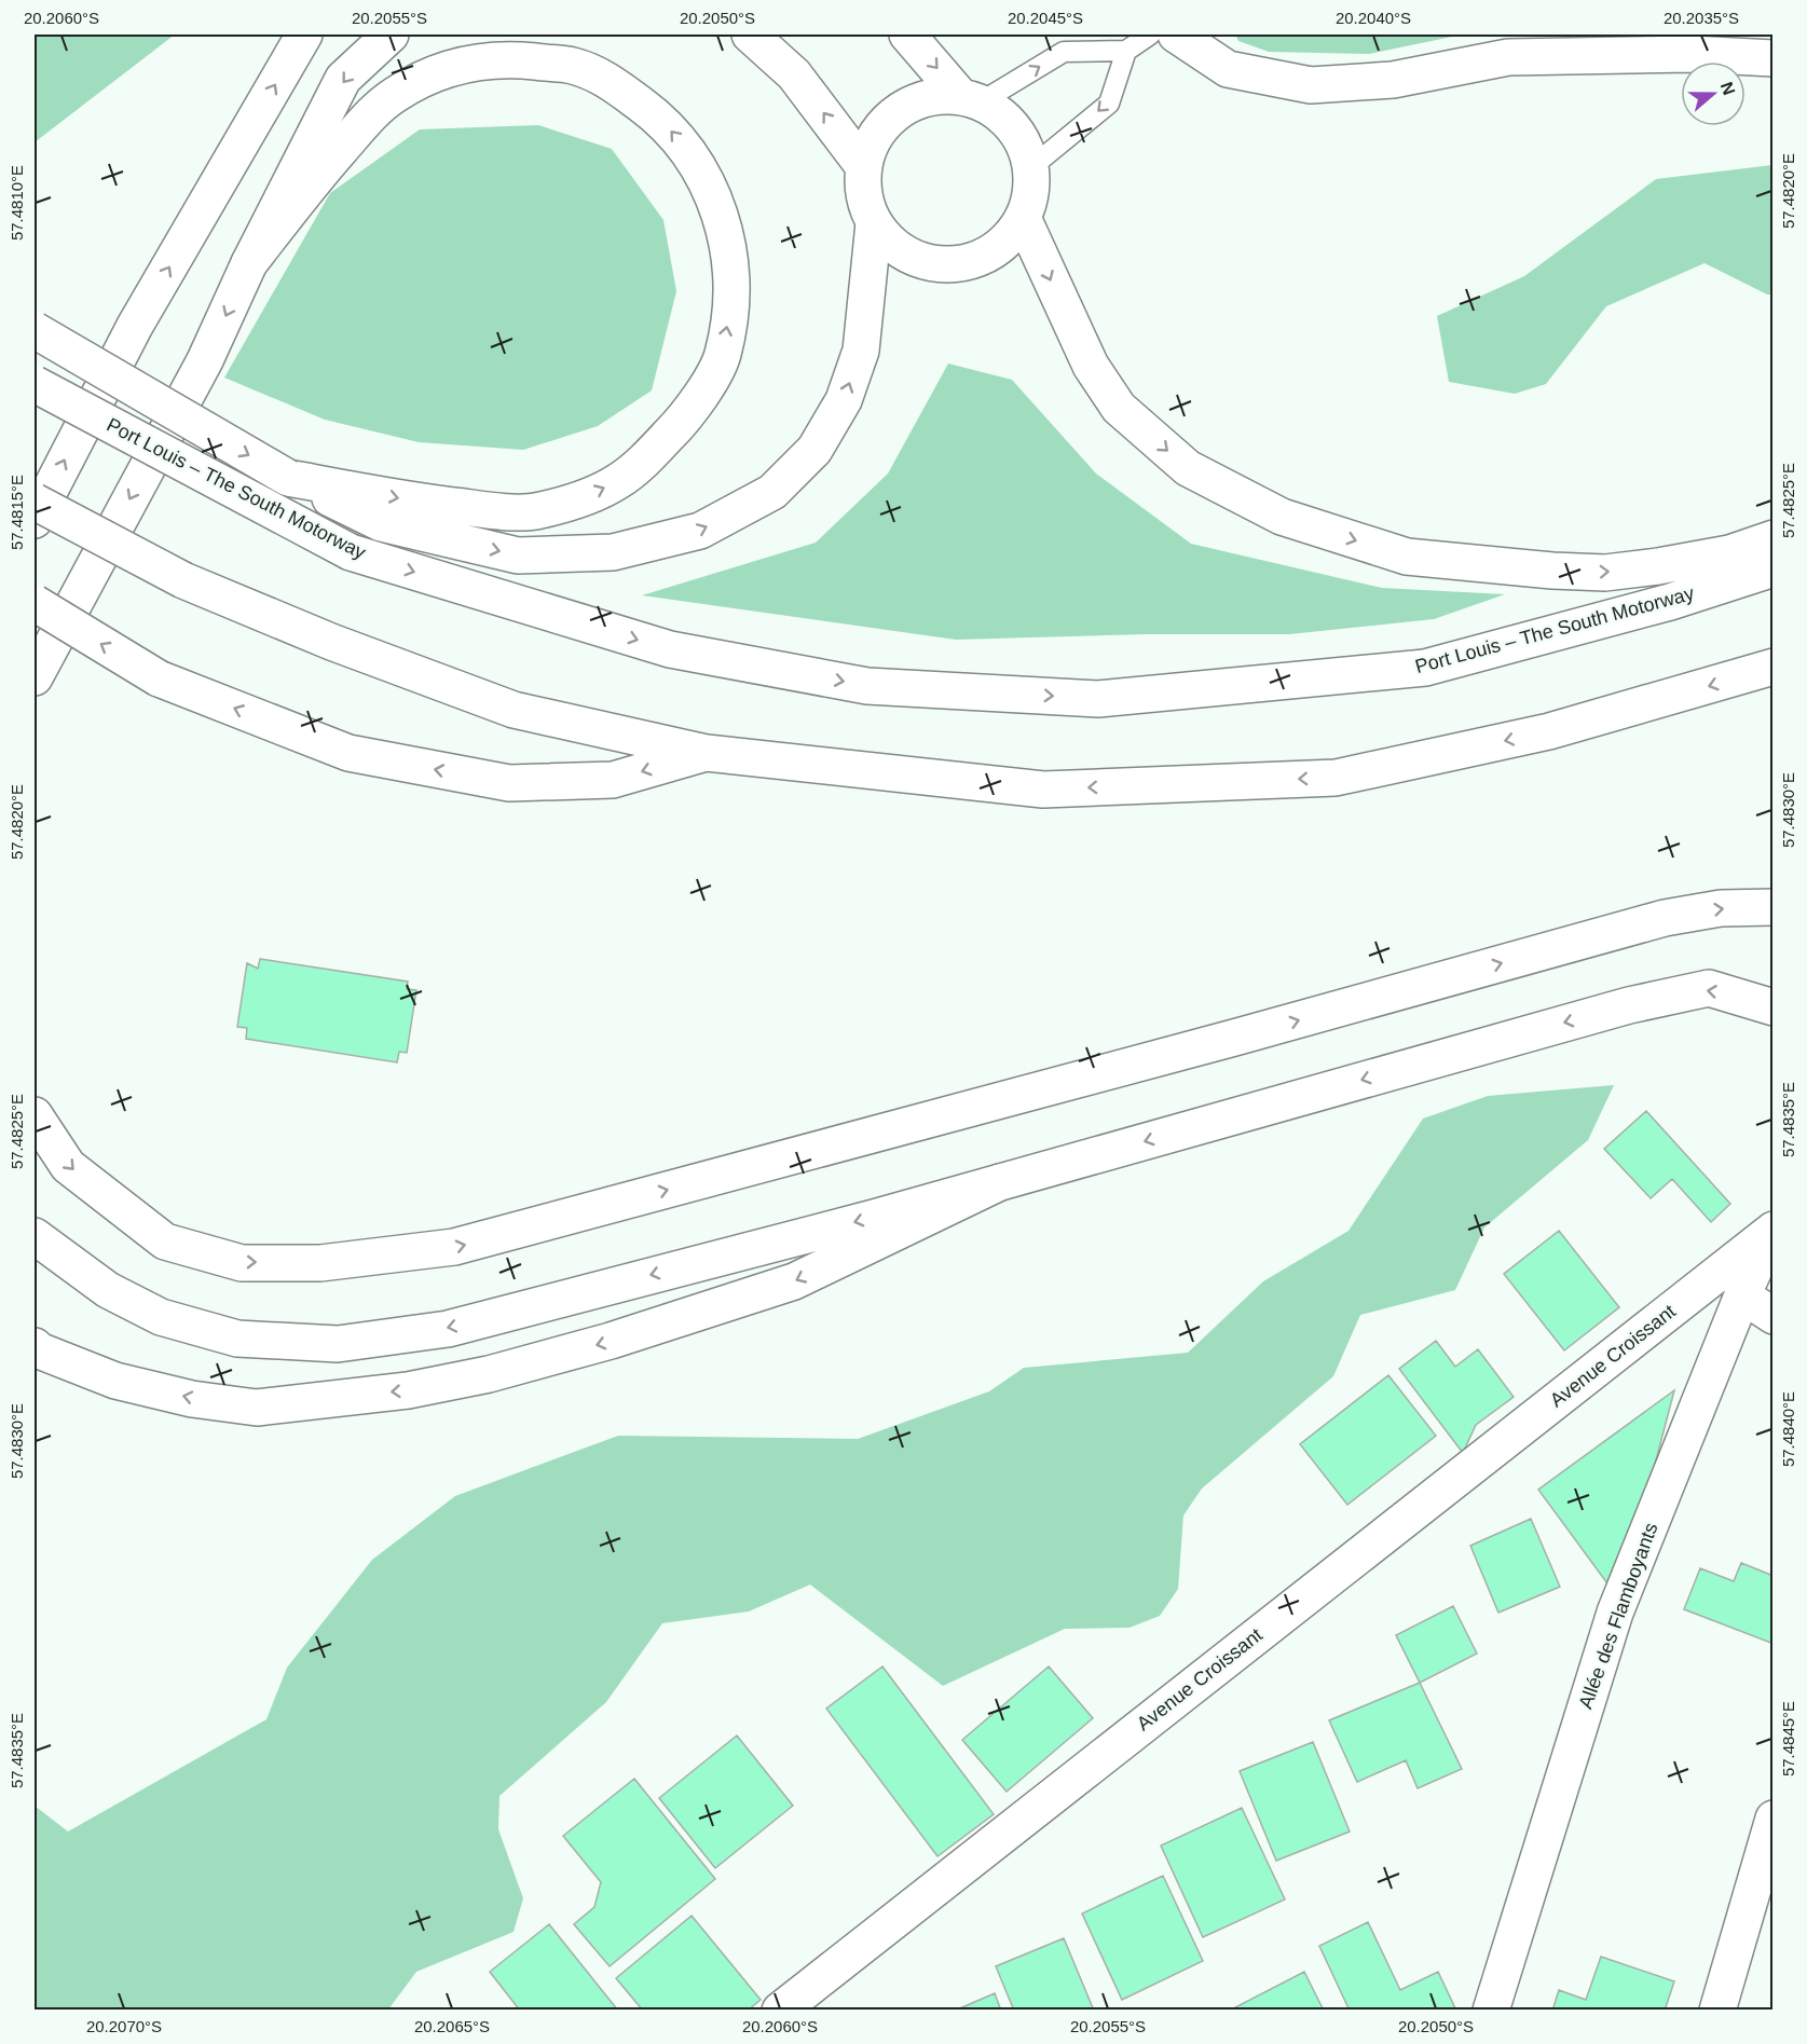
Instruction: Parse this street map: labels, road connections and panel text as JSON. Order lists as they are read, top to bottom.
{
  "streets": {
    "main road": ["Port Louis – The South Motorway", "Avenue Croissant", "Allée des Flamboyants"]
  },
  "crossings": [
    ["Avenue Croissant", "Allée des Flamboyants"]
  ],
  "north": "right",
  "coordinates": [
    "20.2060°S",
    "20.2055°S",
    "20.2050°S",
    "20.2045°S",
    "20.2040°S",
    "20.2035°S",
    "57.4820°E",
    "57.4810°E",
    "57.4825°E",
    "57.4815°E",
    "57.4830°E",
    "57.4835°E",
    "57.4840°E",
    "57.4845°E",
    "20.2070°S",
    "20.2065°S"
  ]
}
